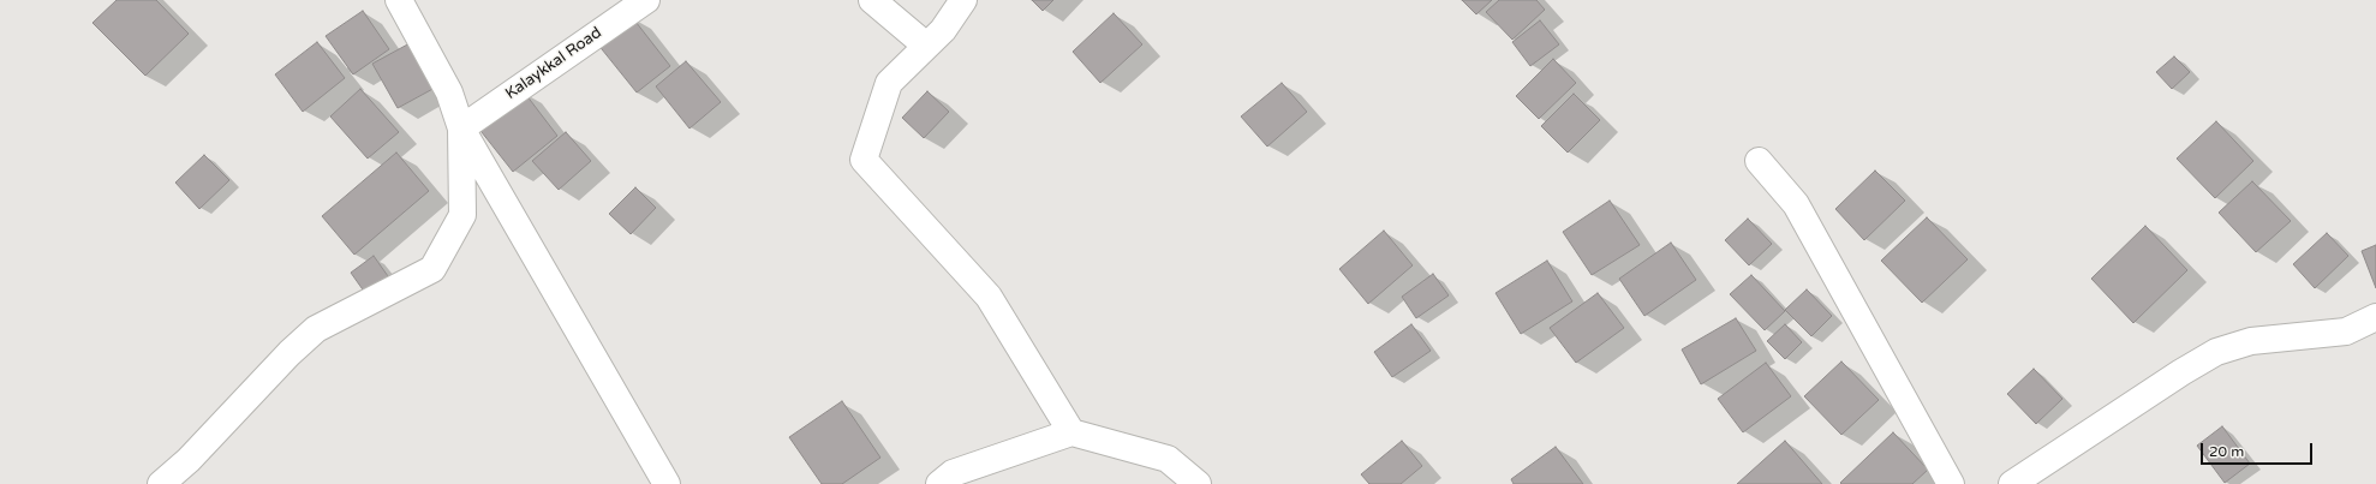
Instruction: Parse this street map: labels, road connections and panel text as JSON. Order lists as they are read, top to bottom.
{
  "streets": {
    "street": ["Kalaykkal Road"]
  },
  "scale_bar": "20 m"
}
